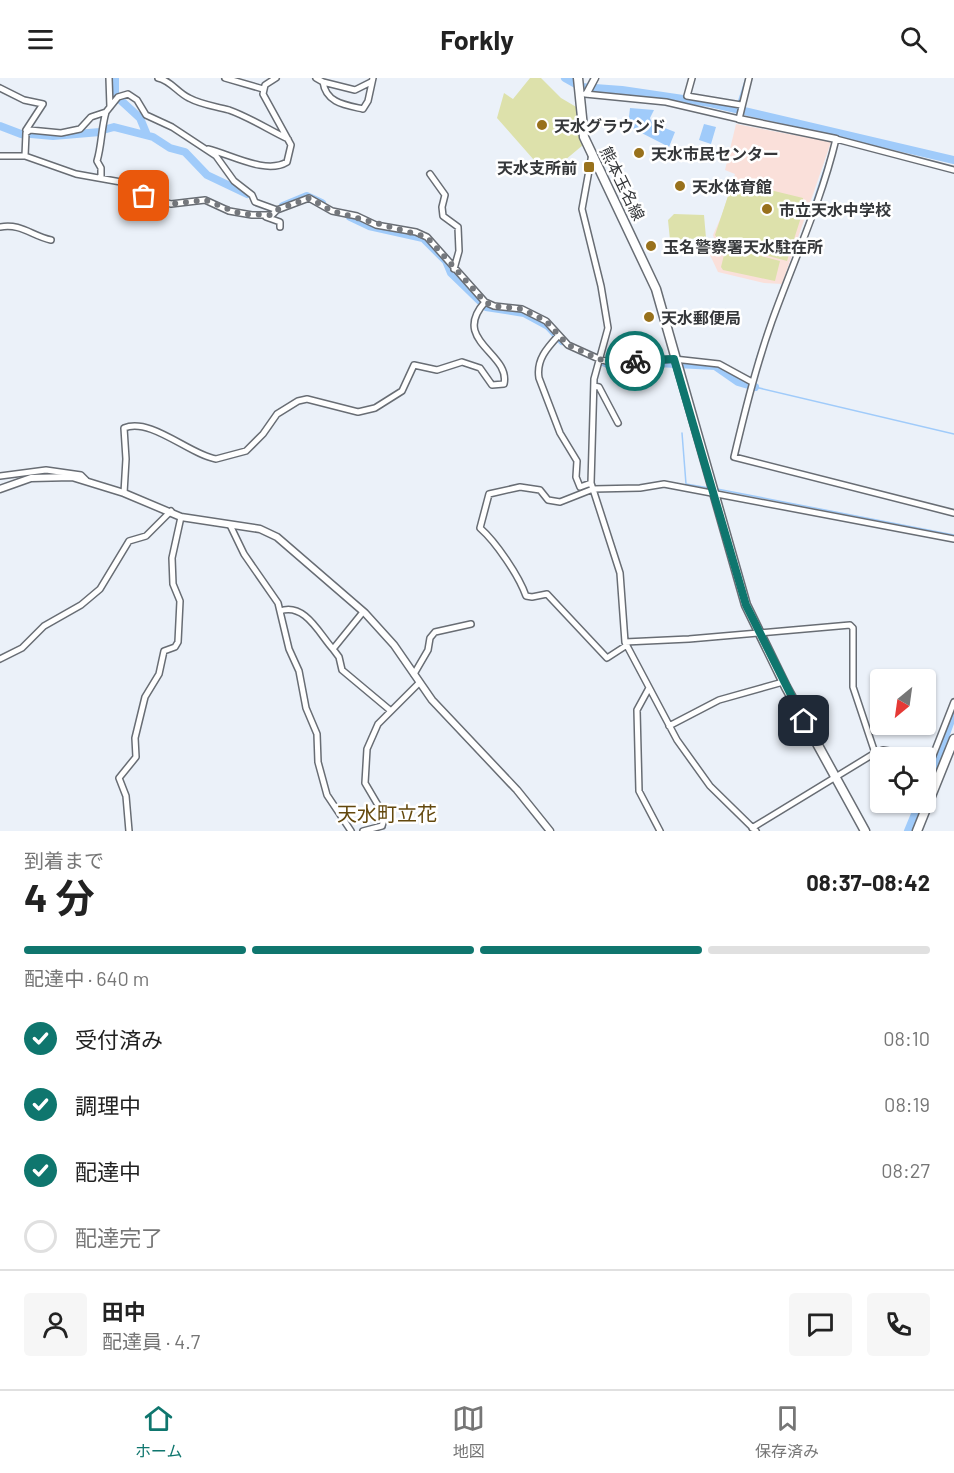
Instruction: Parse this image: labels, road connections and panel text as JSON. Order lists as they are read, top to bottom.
{
  "streets": {
    "main road": ["熊本玉名線"]
  },
  "districts": ["天水町立花"],
  "places": {
    "other": [
      "天水グラウンド",
      "天水市民センター",
      "天水体育館",
      "市立天水中学校",
      "玉名警察署天水駐在所",
      "天水郵便局"
    ],
    "transit": ["天水支所前"]
  },
  "north": "bottom left",
  "page": {
    "header": "Forkly",
    "heading": ["4 分", "到着まで", "08:37–08:42"],
    "panel": ["田中", "配達員 · 4.7"],
    "bar": "配達中 · 640 m",
    "list": [
      ["受付済み", "08:10"],
      ["調理中", "08:19"],
      ["配達中", "08:27"],
      "配達完了"
    ],
    "tabs": ["ホーム", "地図", "保存済み"]
  }
}
